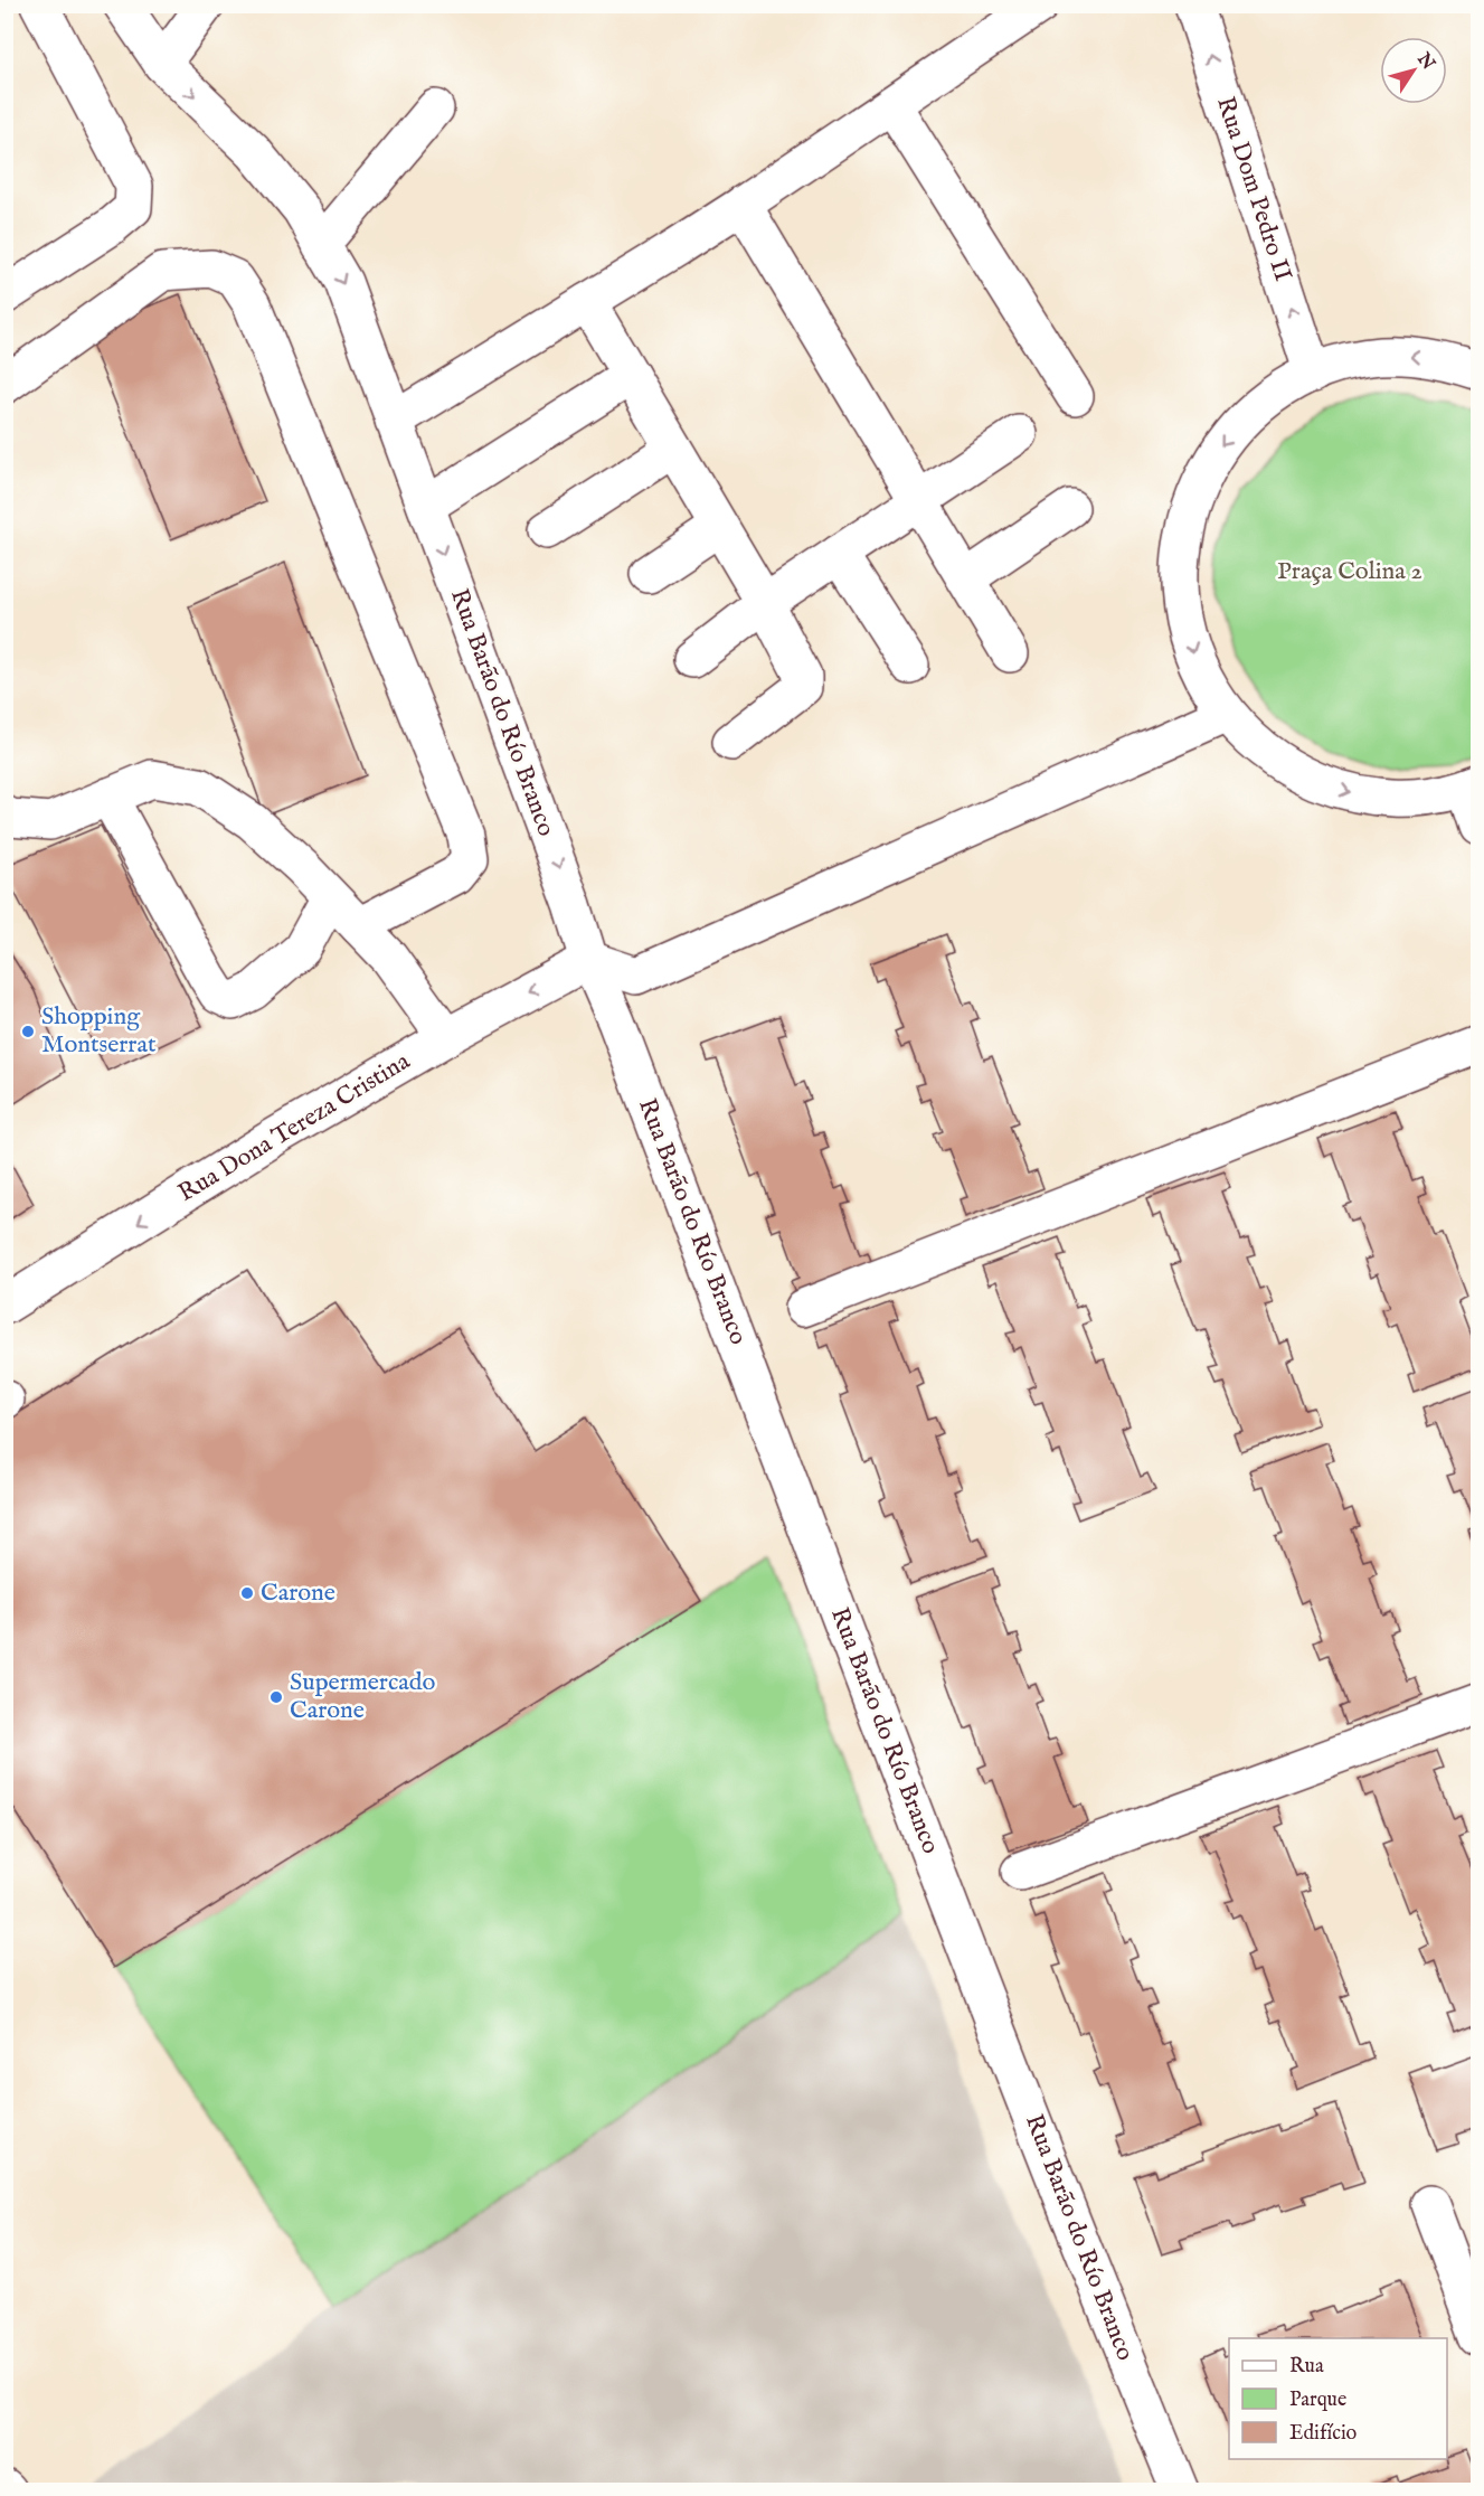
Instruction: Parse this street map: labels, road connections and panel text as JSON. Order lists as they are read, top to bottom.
{
  "streets": {
    "street": ["Rua Dom Pedro II", "Rua Barão do Río Branco", "Rua Dona Tereza Cristina"]
  },
  "crossings": [
    ["Rua Barão do Río Branco", "Rua Dona Tereza Cristina"]
  ],
  "one_way": ["Rua Dona Tereza Cristina"],
  "parks": ["Praça Colina 2"],
  "places": ["Shopping Montserrat", "Carone", "Supermercado Carone"],
  "legend": ["Rua", "Parque", "Edifício"],
  "north": "top right"
}
